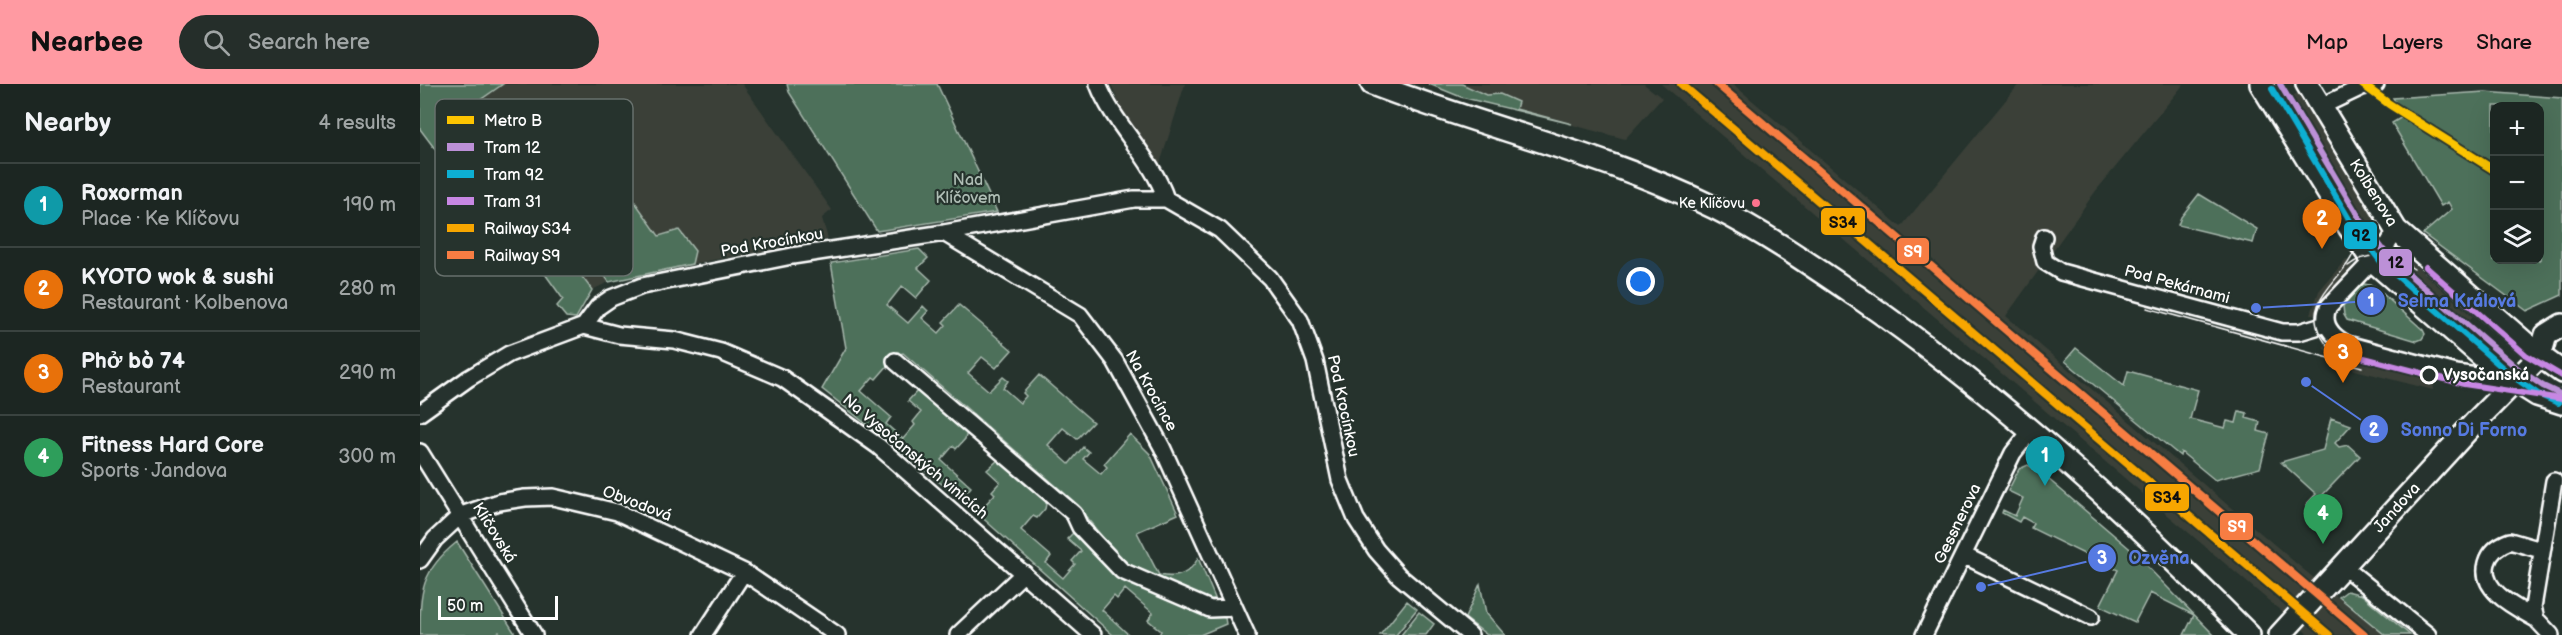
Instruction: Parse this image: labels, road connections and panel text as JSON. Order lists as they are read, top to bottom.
{
  "streets": {
    "main road": ["Kolbenova", "Jandova"],
    "street": [
      "Pod Krocínkou",
      "Pod Pekárnami",
      "Na Krocínce",
      "Na Vysočanských vinicích",
      "Obvodová",
      "Gessnerova",
      "Klíčovská"
    ]
  },
  "crossings": [
    ["Kolbenova", "Jandova"],
    ["Pod Krocínkou", "Na Krocínce"],
    ["Pod Krocínkou", "Na Vysočanských vinicích"],
    ["Obvodová", "Klíčovská"]
  ],
  "parks": ["Nad Klíčovem"],
  "places": [
    "Ke Klíčovu",
    "Selma Králová",
    "Vysočanská",
    "Sonno Di Forno",
    "Ozvěna"
  ],
  "lines": [
    "metro line B",
    "tram line 12",
    "rail line S34",
    "rail line S9",
    "tram line 92",
    "tram line 31"
  ],
  "legend": [
    "Metro B",
    "Tram 12",
    "Tram 92",
    "Tram 31",
    "Railway S34",
    "Railway S9"
  ],
  "scale_bar": "50 m",
  "page": {
    "header": "Nearbee",
    "search": "Search here",
    "nav": ["Map", "Layers", "Share"],
    "heading": ["Nearby", "4 results"],
    "map_buttons": ["+", "−"],
    "list": [
      {
        "mark": "1",
        "name": "Roxorman",
        "note": "Place · Ke Klíčovu",
        "value": "190 m"
      },
      {
        "mark": "2",
        "name": "KYOTO wok & sushi",
        "note": "Restaurant · Kolbenova",
        "value": "280 m"
      },
      {
        "mark": "3",
        "name": "Phở bò 74",
        "note": "Restaurant",
        "value": "290 m"
      },
      {
        "mark": "4",
        "name": "Fitness Hard Core",
        "note": "Sports · Jandova",
        "value": "300 m"
      }
    ],
    "pins": [
      "2",
      "3",
      "1",
      "4"
    ],
    "scale": "50 m"
  }
}
